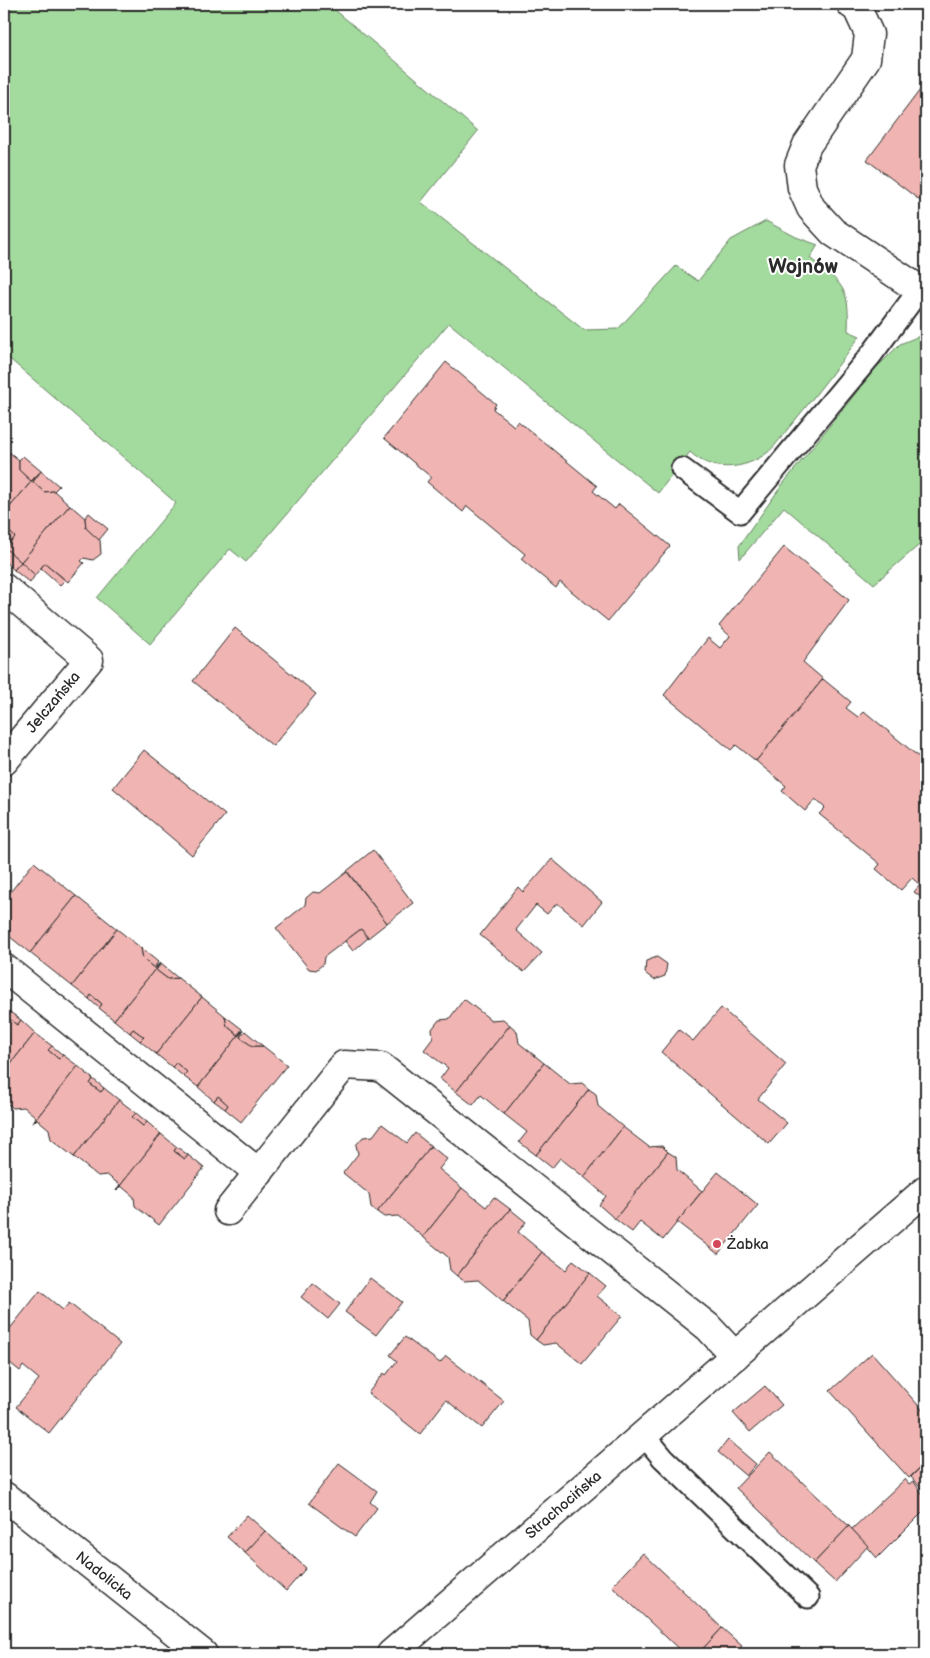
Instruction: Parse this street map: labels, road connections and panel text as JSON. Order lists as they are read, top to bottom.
{
  "streets": {
    "street": ["Jelczańska", "Strachocińska", "Nadolicka"]
  },
  "districts": ["Wojnów"],
  "places": ["Żabka"]
}
